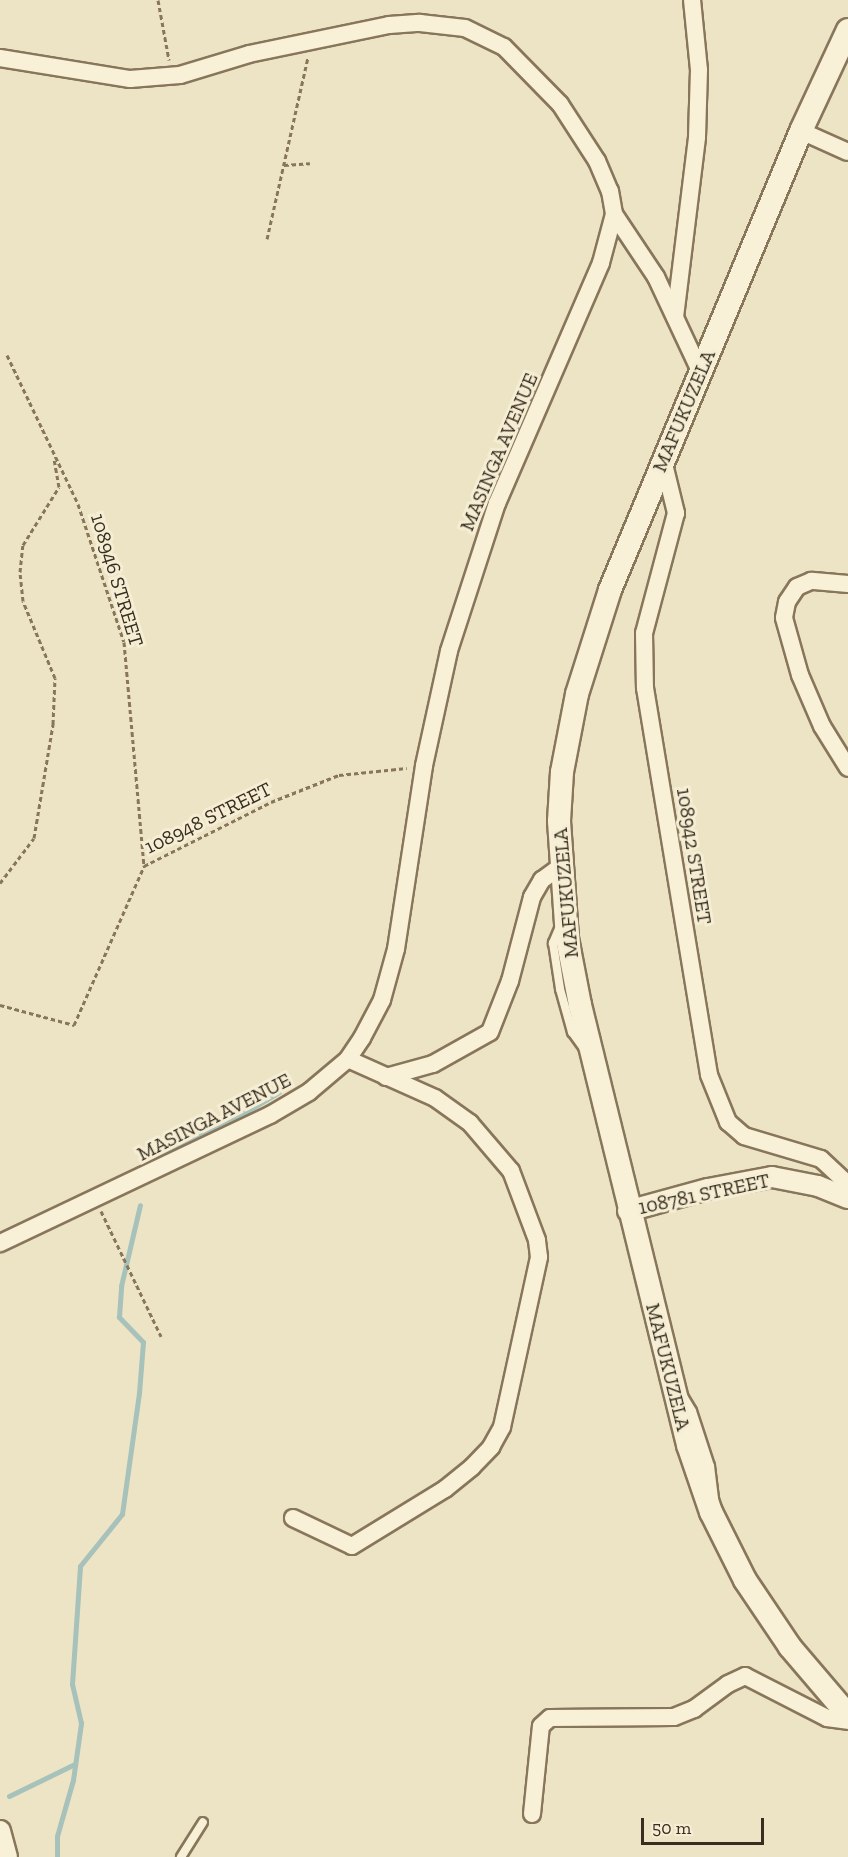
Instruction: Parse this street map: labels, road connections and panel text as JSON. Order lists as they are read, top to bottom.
{
  "streets": {
    "main road": ["MAFUKUZELA"],
    "street": ["MASINGA AVENUE", "108942 STREET", "108781 STREET"],
    "path": ["108946 STREET", "108948 STREET"]
  },
  "crossings": [
    ["MAFUKUZELA", "108942 STREET"],
    ["MAFUKUZELA", "108781 STREET"],
    ["MASINGA AVENUE", "108948 STREET"],
    ["108946 STREET", "108948 STREET"]
  ],
  "scale_bar": "50 m"
}
